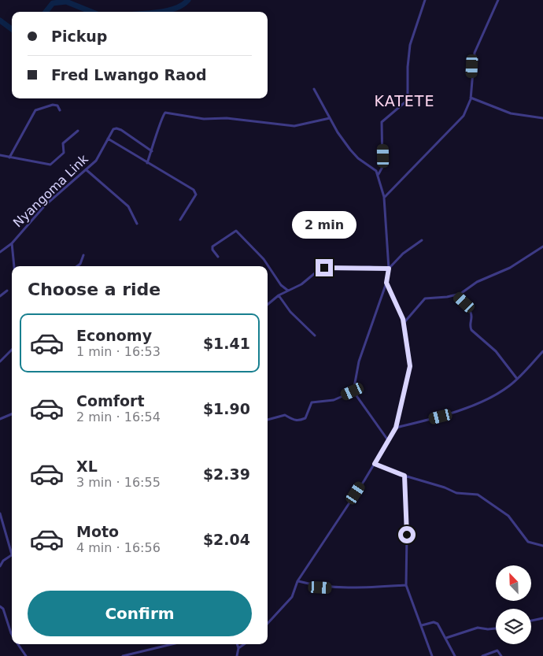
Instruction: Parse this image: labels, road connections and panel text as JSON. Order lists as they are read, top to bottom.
{
  "streets": {
    "street": ["Nyangoma Link"]
  },
  "districts": ["KATETE"],
  "north": "top left",
  "page": {
    "banner": ["Pickup", "Fred Lwango Raod"],
    "bubble": "2 min",
    "heading": "Choose a ride",
    "list": [
      {
        "name": "Economy",
        "note": "1 min · 16:53",
        "value": "$1.41"
      },
      {
        "name": "Comfort",
        "note": "2 min · 16:54",
        "value": "$1.90"
      },
      {
        "name": "XL",
        "note": "3 min · 16:55",
        "value": "$2.39"
      },
      {
        "name": "Moto",
        "note": "4 min · 16:56",
        "value": "$2.04"
      }
    ],
    "buttons": "Confirm"
  }
}
